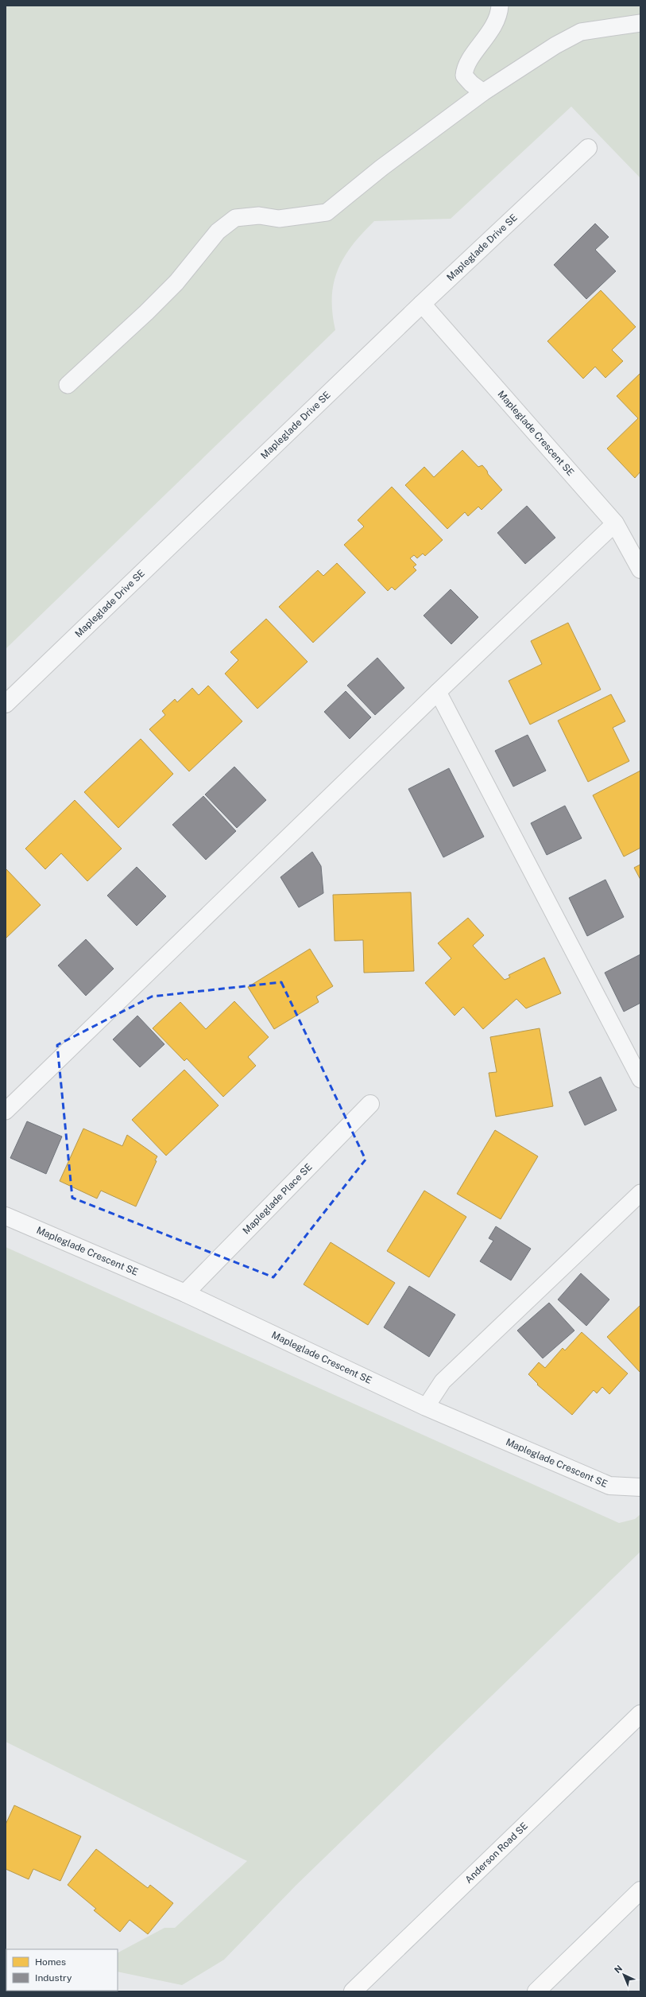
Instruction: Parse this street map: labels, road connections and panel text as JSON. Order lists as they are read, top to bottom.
{
  "streets": {
    "main road": ["Anderson Road SE"],
    "street": ["Mapleglade Drive SE", "Mapleglade Crescent SE", "Mapleglade Place SE"]
  },
  "crossings": [
    ["Mapleglade Drive SE", "Mapleglade Crescent SE"],
    ["Mapleglade Crescent SE", "Mapleglade Place SE"]
  ],
  "legend": ["Homes", "Industry"],
  "north": "top left"
}
